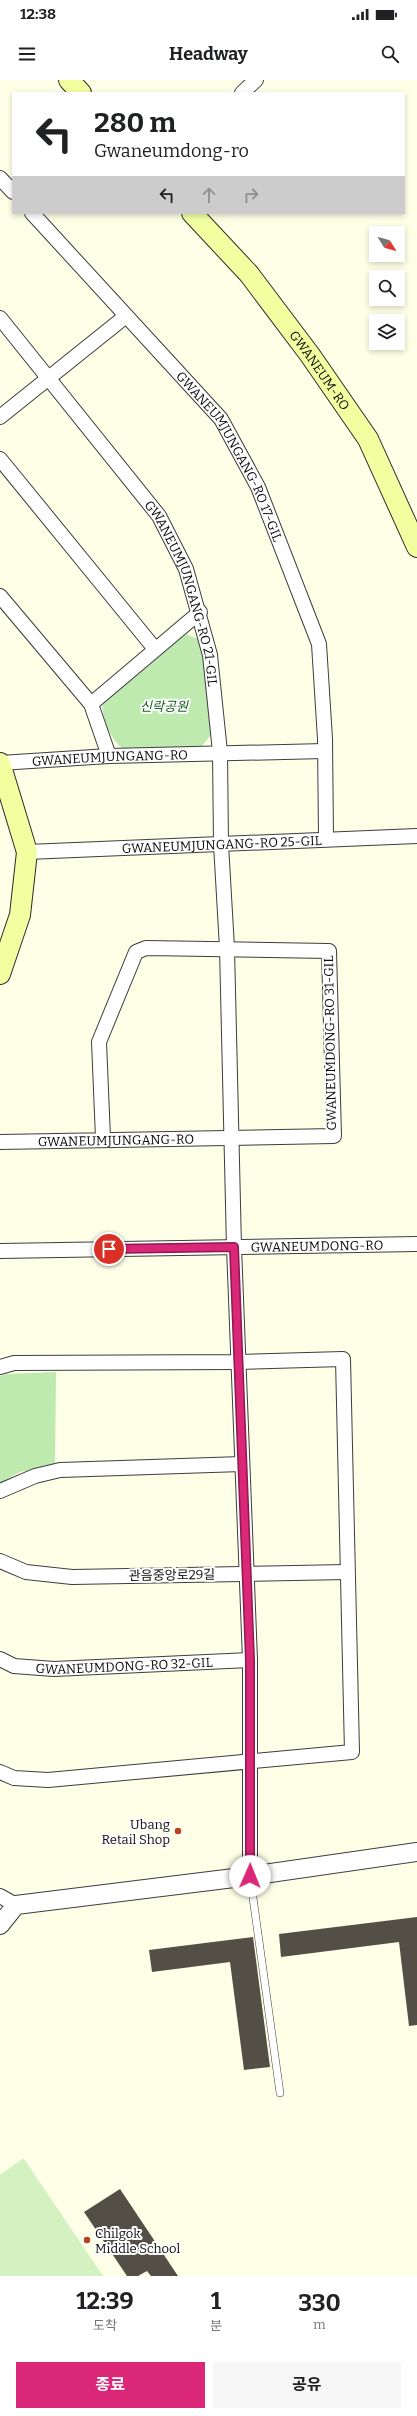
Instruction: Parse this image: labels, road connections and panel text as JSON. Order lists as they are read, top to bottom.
{
  "streets": {
    "main road": ["GWANEUM-RO", "GWANEUMJUNGANG-RO"],
    "street": [
      "GWANEUMJUNGANG-RO 17-GIL",
      "GWANEUMJUNGANG-RO 21-GIL",
      "GWANEUMJUNGANG-RO 25-GIL",
      "GWANEUMDONG-RO 31-GIL",
      "GWANEUMDONG-RO",
      "관음중앙로29길",
      "GWANEUMDONG-RO 32-GIL"
    ]
  },
  "crossings": [
    ["GWANEUMJUNGANG-RO 17-GIL", "GWANEUMJUNGANG-RO 25-GIL"],
    ["GWANEUMJUNGANG-RO 21-GIL", "GWANEUMJUNGANG-RO"],
    ["GWANEUMJUNGANG-RO 21-GIL", "GWANEUMJUNGANG-RO 25-GIL"],
    ["GWANEUMJUNGANG-RO", "GWANEUMJUNGANG-RO 25-GIL"],
    ["GWANEUMJUNGANG-RO", "GWANEUMDONG-RO 31-GIL"]
  ],
  "parks": ["신락공원"],
  "places": ["Ubang Retail Shop", "Chilgok Middle School"],
  "north": "bottom right",
  "page": {
    "status": "12:38",
    "header": "Headway",
    "turn": ["280 m", "Gwaneumdong-ro"],
    "eta": [
      "12:39",
      "도착",
      "1",
      "분",
      "330",
      "m"
    ],
    "buttons": ["종료", "공유"]
  }
}
